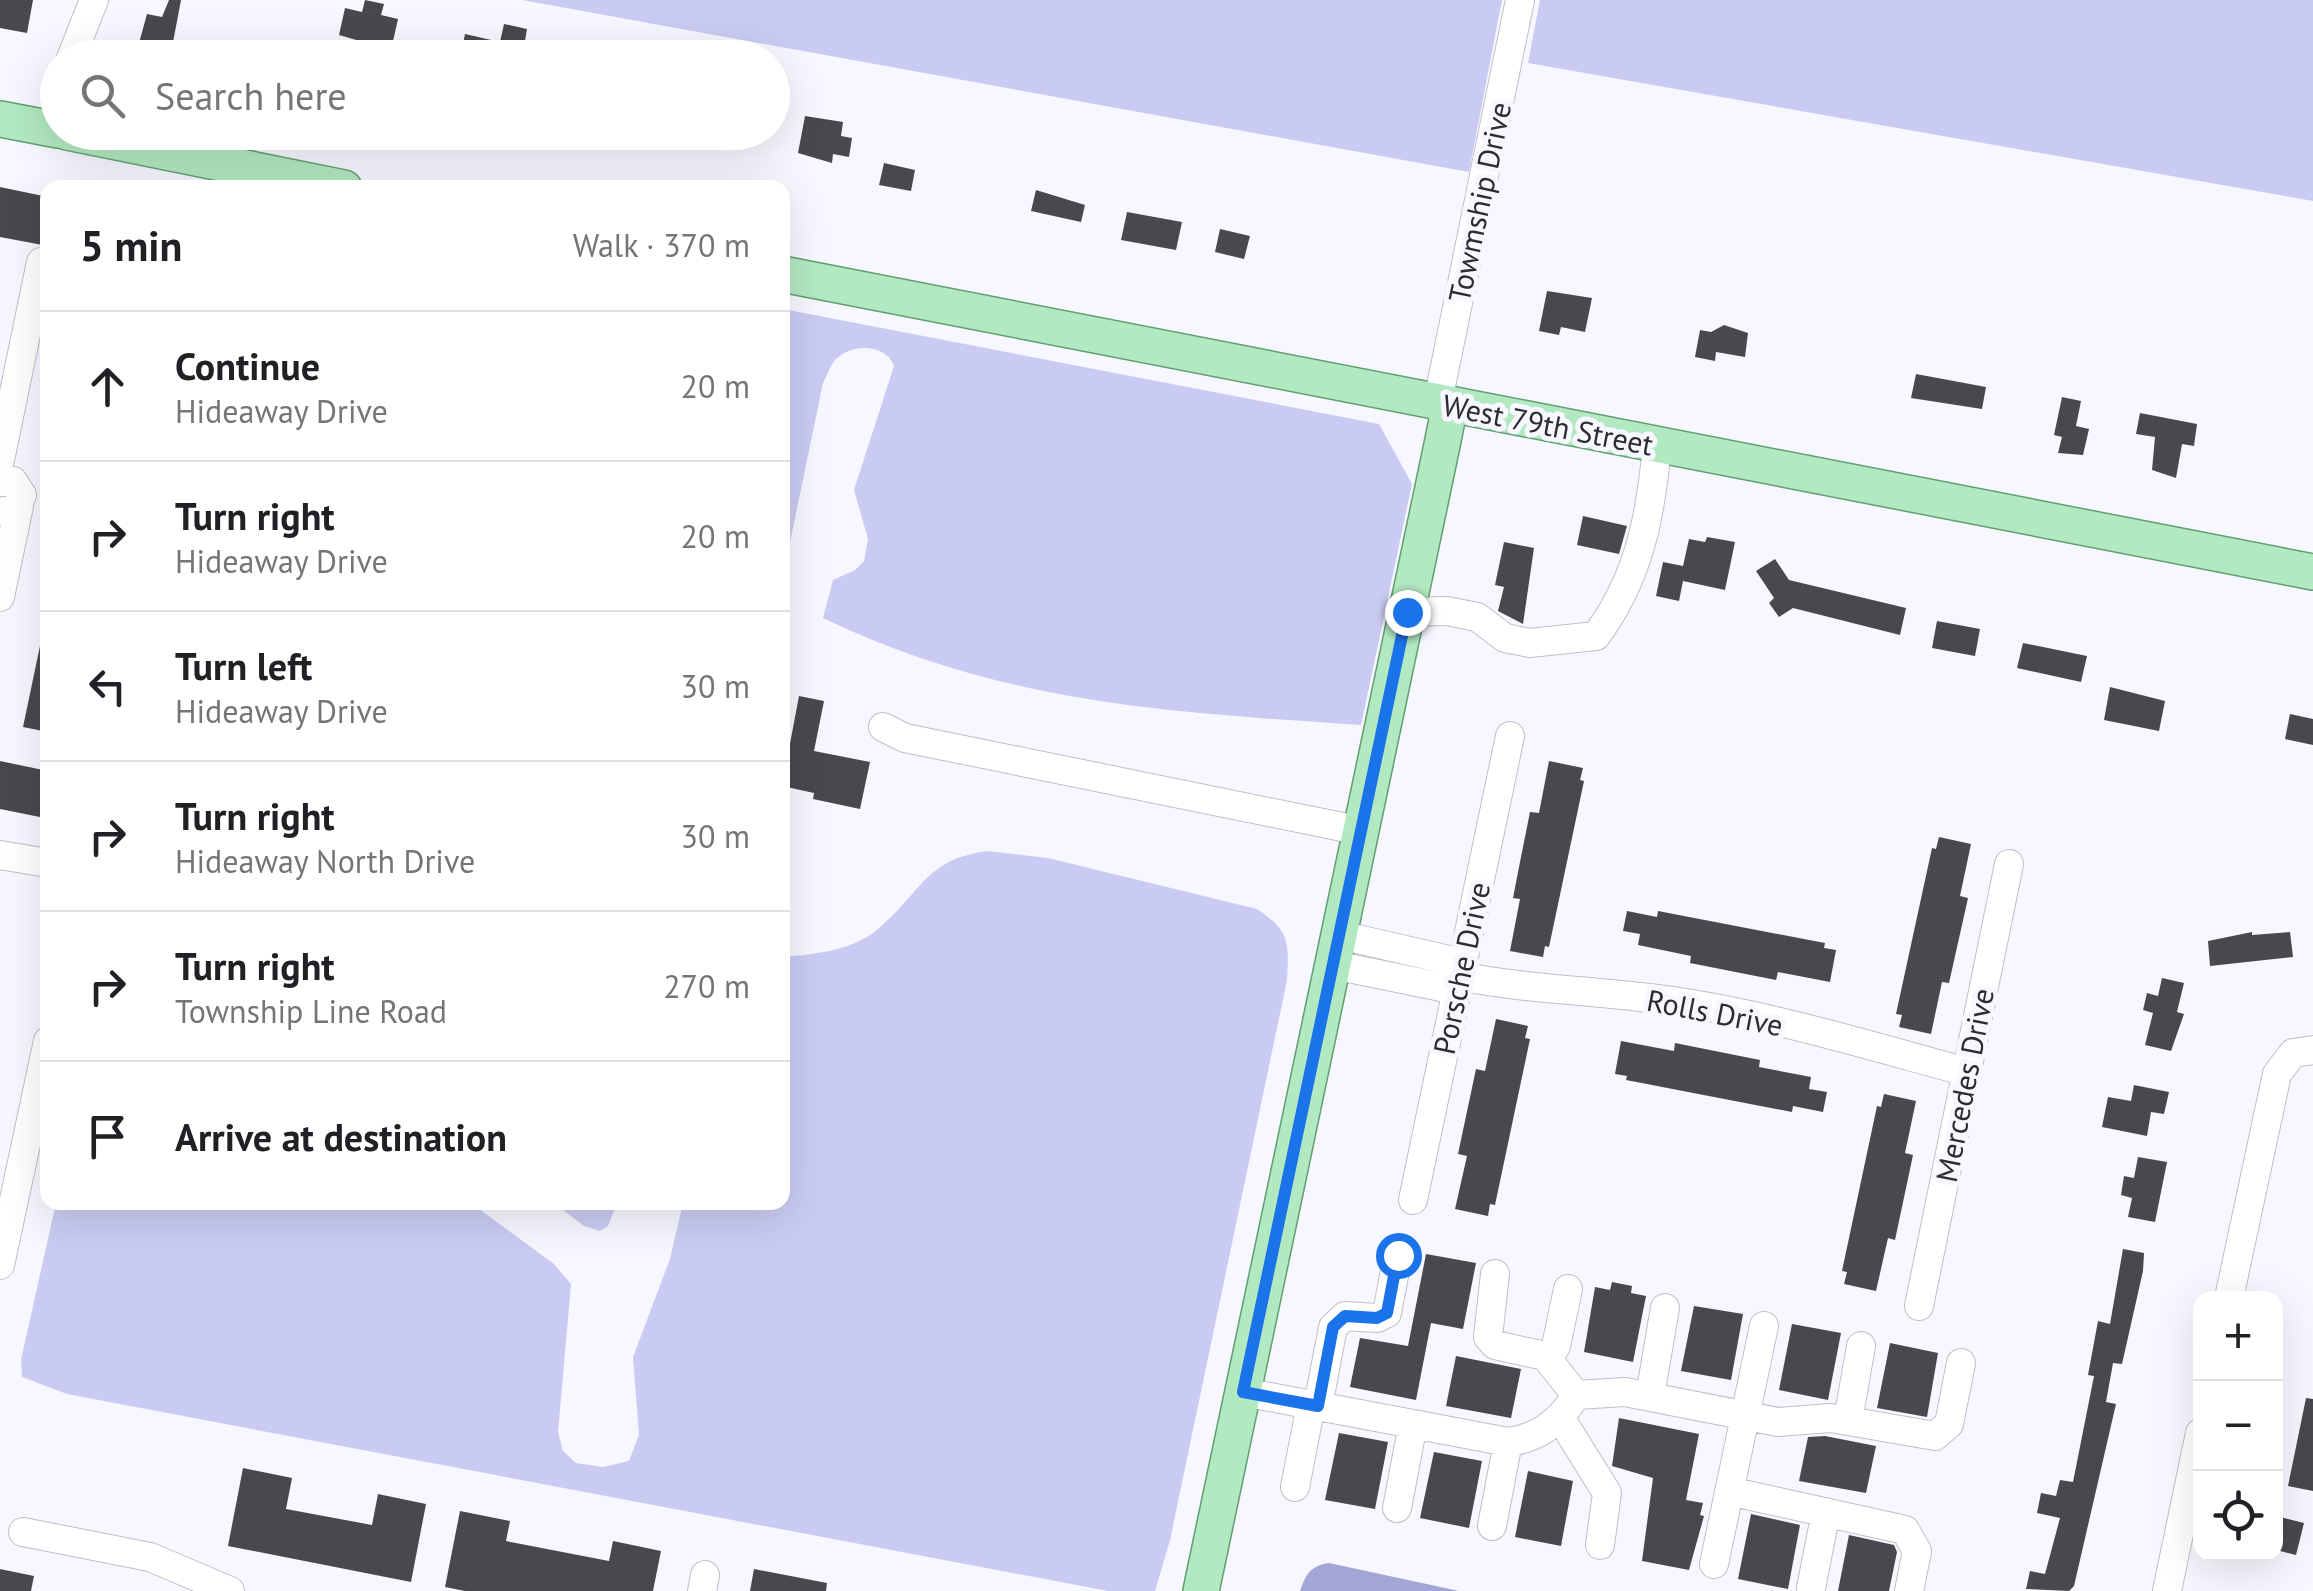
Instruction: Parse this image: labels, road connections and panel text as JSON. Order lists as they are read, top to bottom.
{
  "streets": {
    "main road": ["West 79th Street"],
    "street": [
      "Towmship Drive",
      "Porsche Drive",
      "Rolls Drive",
      "Mercedes Drive"
    ]
  },
  "crossings": [
    ["Towmship Drive", "West 79th Street"],
    ["Porsche Drive", "Rolls Drive"],
    ["Rolls Drive", "Mercedes Drive"]
  ],
  "page": {
    "search": "Search here",
    "heading": ["5 min", "Walk · 370 m"],
    "list": [
      ["Continue", "Hideaway Drive", "20 m"],
      ["Turn right", "Hideaway Drive", "20 m"],
      ["Turn left", "Hideaway Drive", "30 m"],
      ["Turn right", "Hideaway North Drive", "30 m"],
      ["Turn right", "Township Line Road", "270 m"],
      "Arrive at destination"
    ],
    "map_buttons": ["+", "−"]
  }
}
